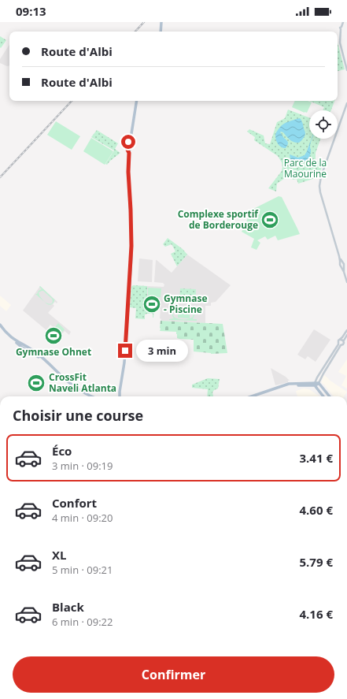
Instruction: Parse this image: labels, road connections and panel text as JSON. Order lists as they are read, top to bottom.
{
  "parks": ["Parc de la Maourine"],
  "places": {
    "sports": [
      "Complexe sportif de Borderouge",
      "Gymnase - Piscine",
      "Gymnase Ohnet",
      "CrossFit Naveli Atlanta"
    ]
  },
  "page": {
    "status": "09:13",
    "banner": ["Route d'Albi", "Route d'Albi"],
    "bubble": "3 min",
    "heading": "Choisir une course",
    "list": [
      {
        "name": "Éco",
        "note": "3 min · 09:19",
        "value": "3.41 €"
      },
      {
        "name": "Confort",
        "note": "4 min · 09:20",
        "value": "4.60 €"
      },
      {
        "name": "XL",
        "note": "5 min · 09:21",
        "value": "5.79 €"
      },
      {
        "name": "Black",
        "note": "6 min · 09:22",
        "value": "4.16 €"
      }
    ],
    "buttons": "Confirmer"
  }
}
